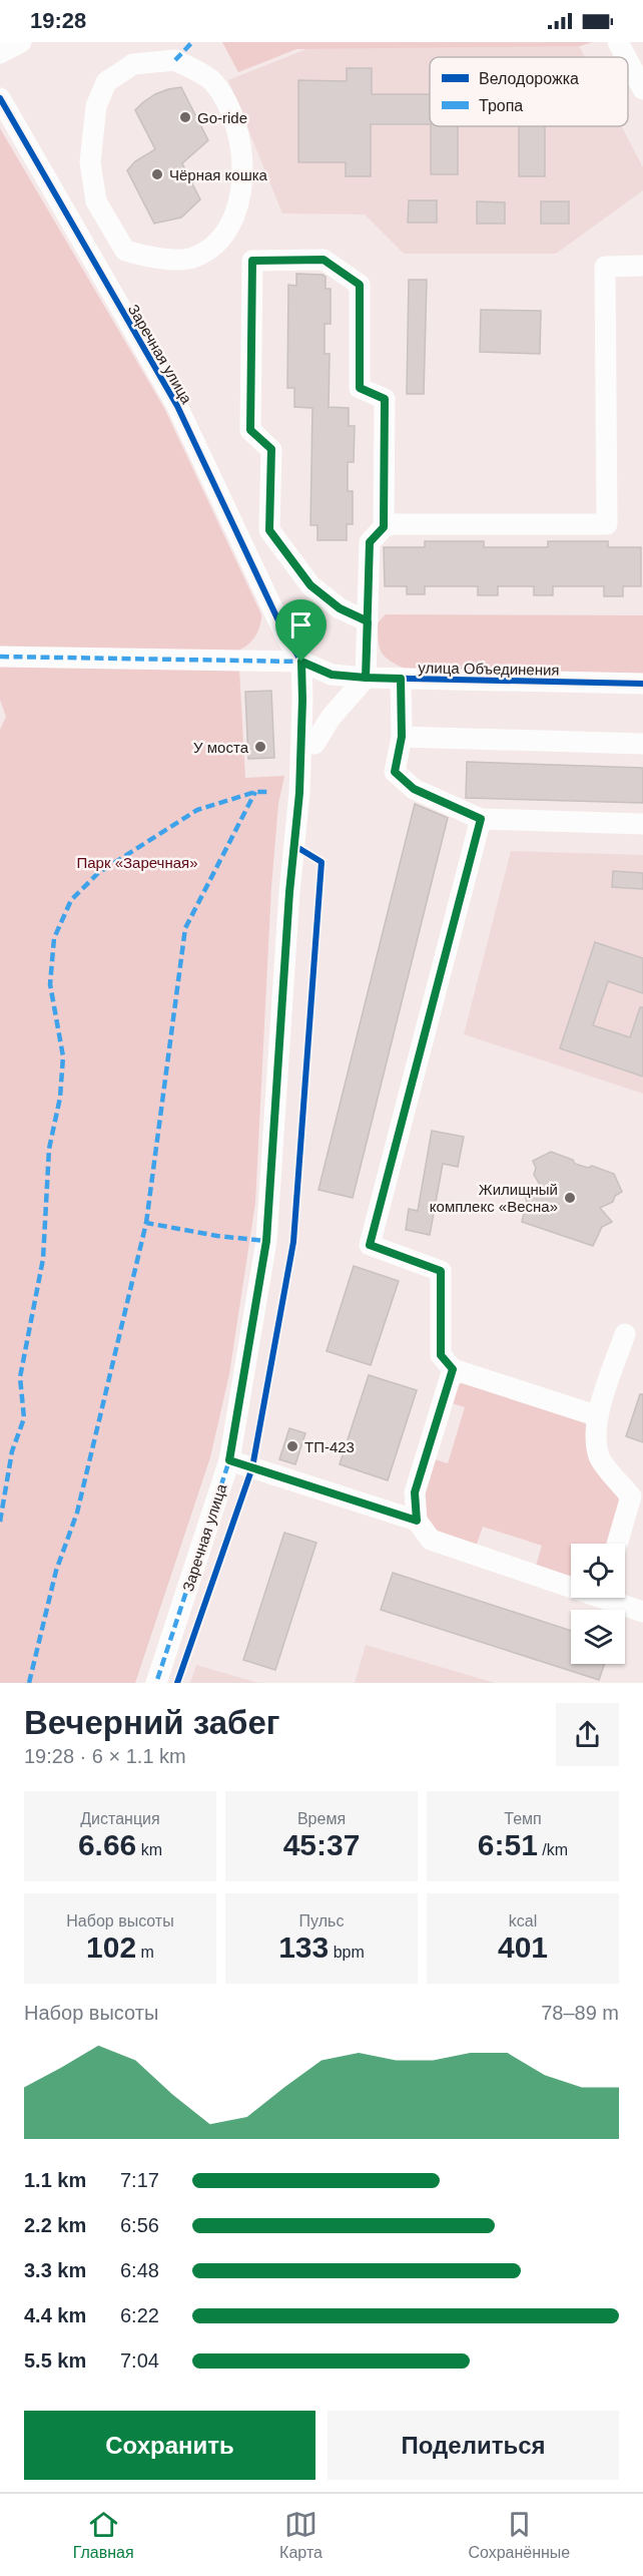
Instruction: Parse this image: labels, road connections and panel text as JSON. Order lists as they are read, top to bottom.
{
  "streets": {
    "street": ["Заречная улица", "улица Объединения"]
  },
  "crossings": [
    ["Заречная улица", "улица Объединения"]
  ],
  "parks": ["Парк «Заречная»"],
  "places": [
    "Go-ride",
    "Чёрная кошка",
    "У моста",
    "Жилищный комплекс «Весна»",
    "ТП-423"
  ],
  "legend": ["Велодорожка", "Тропа"],
  "page": {
    "status": "19:28",
    "heading": ["Вечерний забег", "19:28 · 6 × 1.1 km"],
    "stats": [
      ["Дистанция", "6.66 km"],
      ["Время", "45:37"],
      ["Темп", "6:51 /km"],
      ["Набор высоты", "102 m"],
      ["Пульс", "133 bpm"],
      ["kcal", "401"]
    ],
    "chart": ["Набор высоты", "78–89 m"],
    "list": [
      {
        "name": "1.1 km",
        "note": "7:17"
      },
      {
        "name": "2.2 km",
        "note": "6:56"
      },
      {
        "name": "3.3 km",
        "note": "6:48"
      },
      {
        "name": "4.4 km",
        "note": "6:22"
      },
      {
        "name": "5.5 km",
        "note": "7:04"
      }
    ],
    "buttons": ["Сохранить", "Поделиться"],
    "tabs": ["Главная", "Карта", "Сохранённые"]
  }
}
